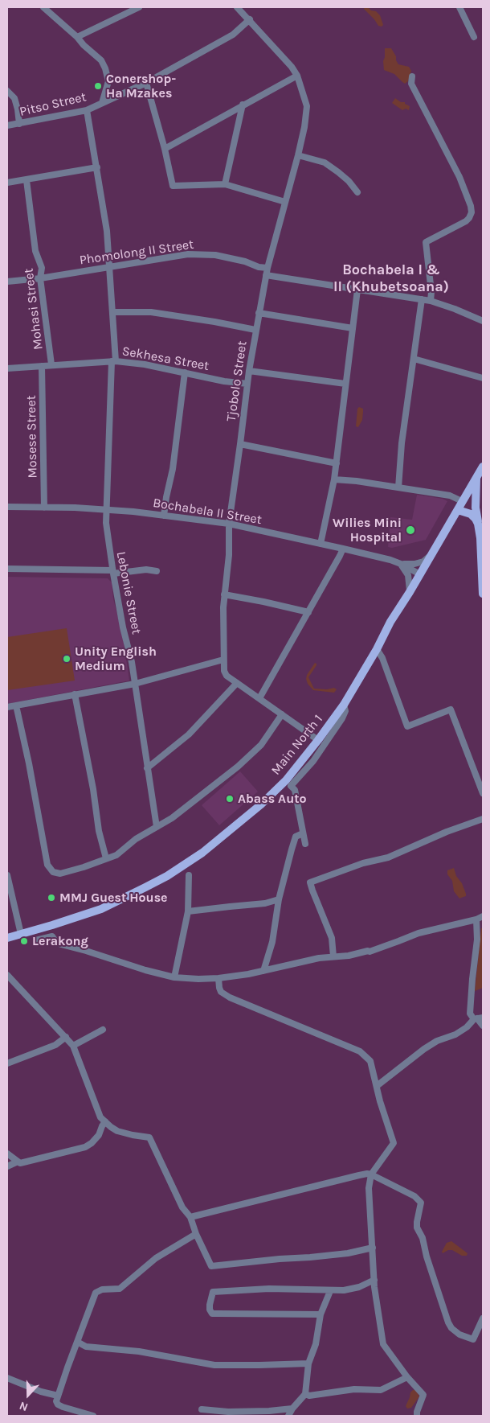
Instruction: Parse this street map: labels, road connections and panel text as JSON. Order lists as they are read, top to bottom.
{
  "streets": {
    "main road": ["Main North 1"],
    "street": [
      "Pitso Street",
      "Phomolong II Street",
      "Mohasi Street",
      "Sekhesa Street",
      "Tjobolo Street",
      "Mosese Street",
      "Bochabela II Street",
      "Lebonie Street"
    ]
  },
  "crossings": [
    ["Pitso Street", "Tjobolo Street"],
    ["Pitso Street", "Lebonie Street"],
    ["Phomolong II Street", "Mohasi Street"],
    ["Phomolong II Street", "Tjobolo Street"],
    ["Phomolong II Street", "Lebonie Street"],
    ["Mohasi Street", "Sekhesa Street"],
    ["Sekhesa Street", "Tjobolo Street"],
    ["Sekhesa Street", "Mosese Street"],
    ["Sekhesa Street", "Lebonie Street"],
    ["Tjobolo Street", "Bochabela II Street"],
    ["Tjobolo Street", "Main North 1"],
    ["Mosese Street", "Bochabela II Street"],
    ["Bochabela II Street", "Lebonie Street"],
    ["Bochabela II Street", "Main North 1"]
  ],
  "districts": ["Bochabela I & II (Khubetsoana)"],
  "places": [
    "Conershop- Ha Mzakes",
    "Wilies Mini Hospital",
    "Unity English Medium",
    "Abass Auto",
    "MMJ Guest House",
    "Lerakong"
  ],
  "north": "bottom"
}
